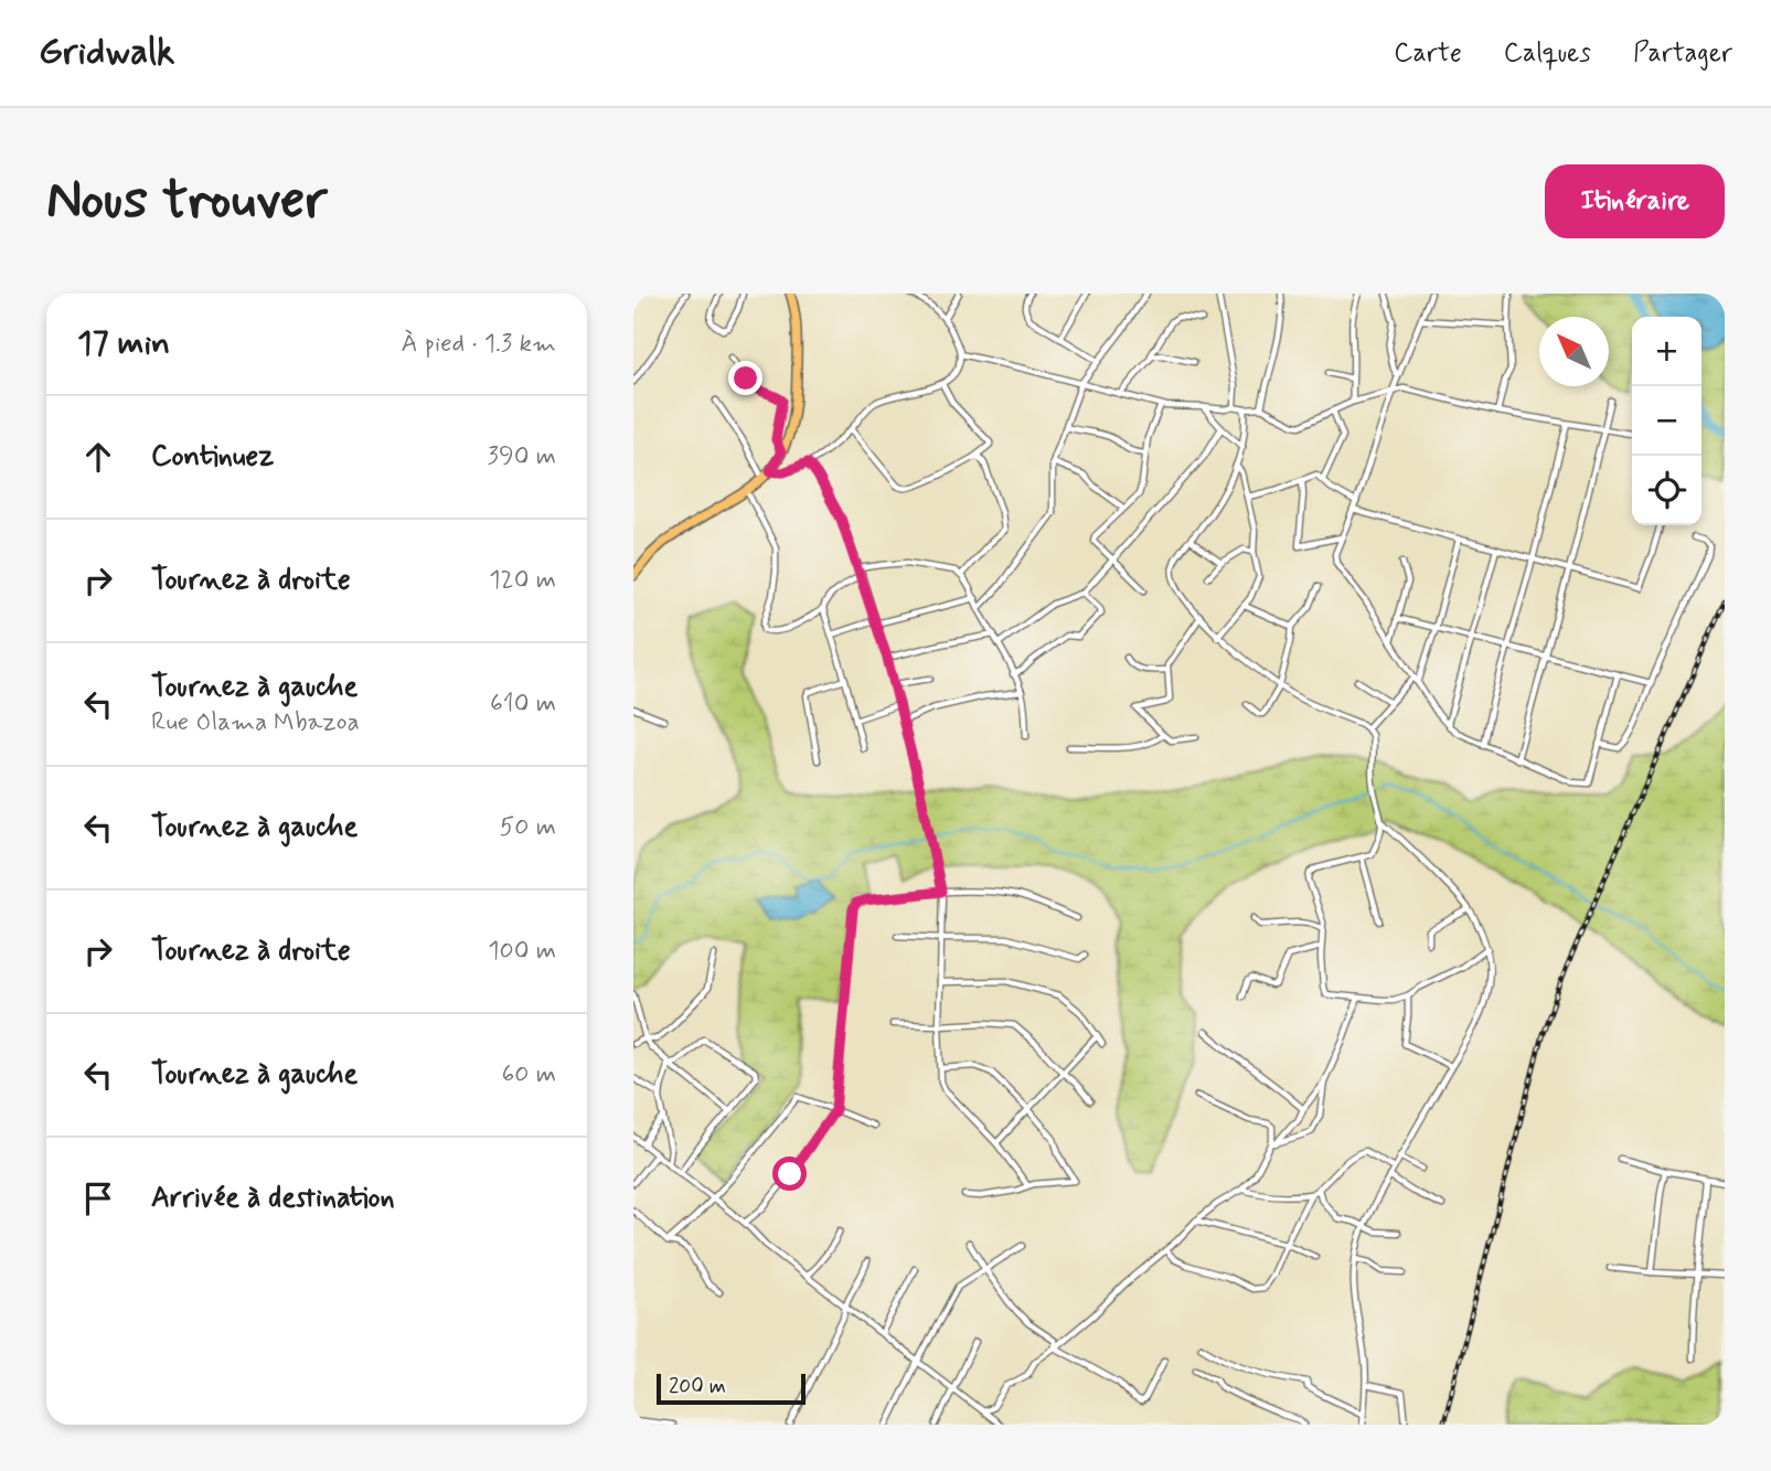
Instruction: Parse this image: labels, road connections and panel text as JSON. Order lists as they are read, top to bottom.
{
  "scale_bar": "200 m",
  "north": "top left",
  "page": {
    "header": "Gridwalk",
    "nav": ["Carte", "Calques", "Partager"],
    "buttons": "Itinéraire",
    "title": "Nous trouver",
    "heading": ["17 min", "À pied · 1.3 km"],
    "map_buttons": ["+", "−"],
    "list": [
      ["Continuez", "390 m"],
      ["Tournez à droite", "120 m"],
      ["Tournez à gauche", "Rue Olama Mbazoa", "610 m"],
      ["Tournez à gauche", "50 m"],
      ["Tournez à droite", "100 m"],
      ["Tournez à gauche", "60 m"],
      "Arrivée à destination"
    ],
    "scale": "200 m"
  }
}
